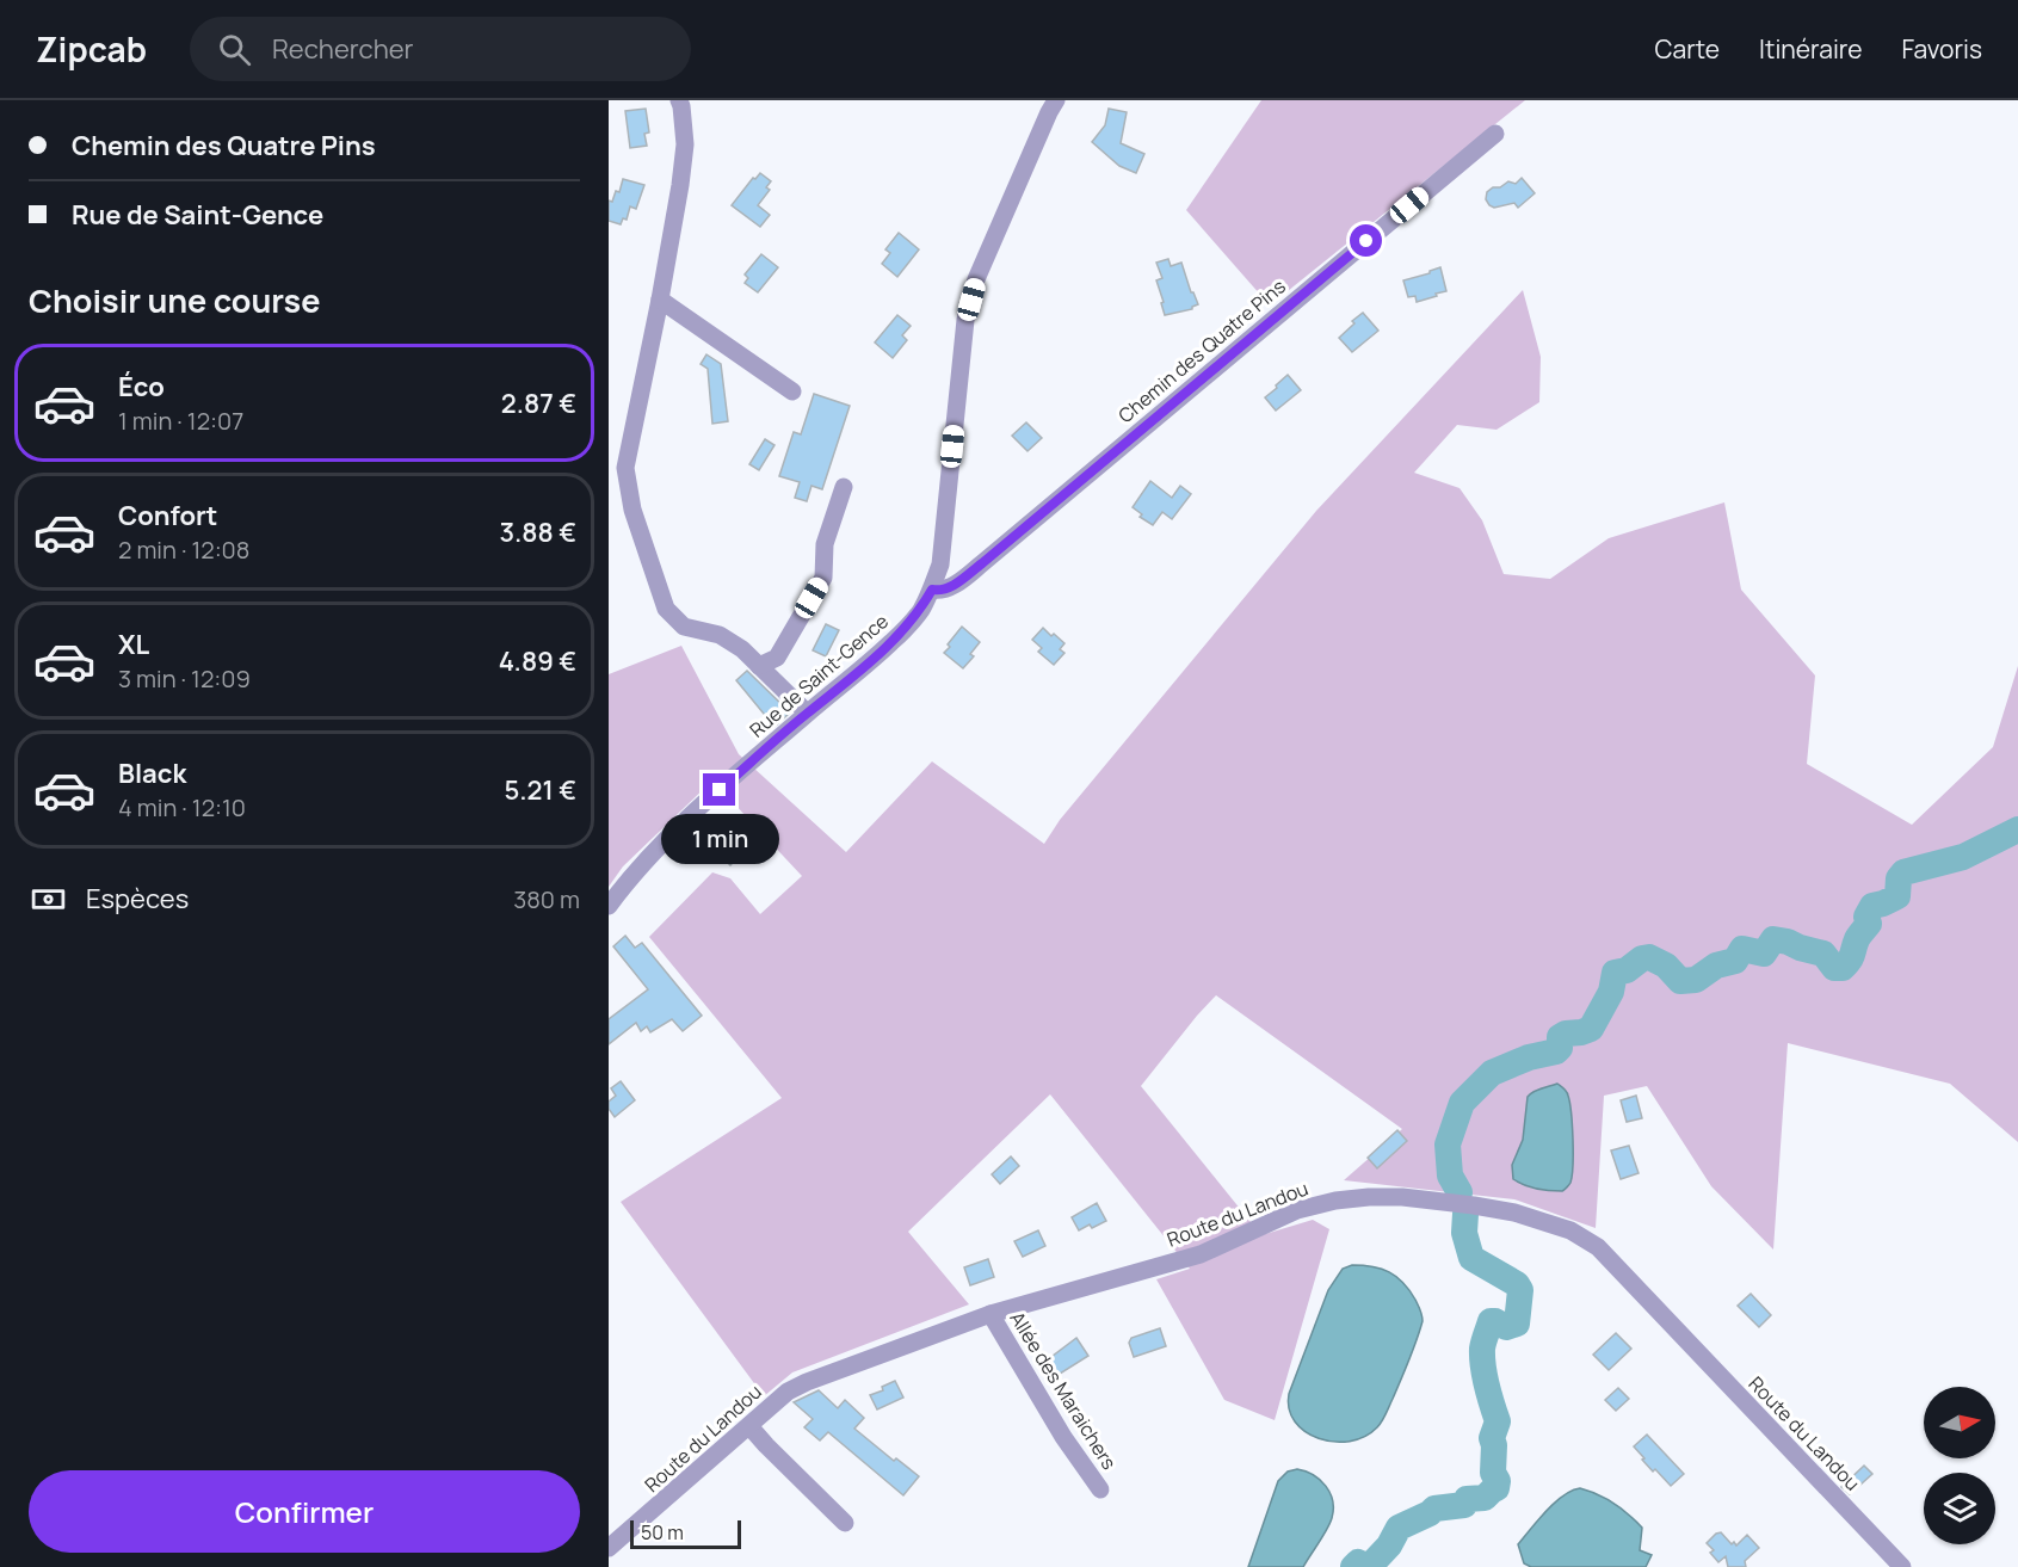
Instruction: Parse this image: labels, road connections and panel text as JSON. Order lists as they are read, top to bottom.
{
  "streets": {
    "street": [
      "Chemin des Quatre Pins",
      "Rue de Saint-Gence",
      "Route du Landou",
      "Allée des Maraichers"
    ]
  },
  "crossings": [
    ["Chemin des Quatre Pins", "Rue de Saint-Gence"],
    ["Route du Landou", "Allée des Maraichers"]
  ],
  "scale_bar": "50 m",
  "north": "right",
  "page": {
    "header": "Zipcab",
    "search": "Rechercher",
    "nav": ["Carte", "Itinéraire", "Favoris"],
    "banner": ["Chemin des Quatre Pins", "Rue de Saint-Gence"],
    "heading": "Choisir une course",
    "list": [
      {
        "name": "Éco",
        "note": "1 min · 12:07",
        "value": "2.87 €"
      },
      {
        "name": "Confort",
        "note": "2 min · 12:08",
        "value": "3.88 €"
      },
      {
        "name": "XL",
        "note": "3 min · 12:09",
        "value": "4.89 €"
      },
      {
        "name": "Black",
        "note": "4 min · 12:10",
        "value": "5.21 €"
      }
    ],
    "bubble": "1 min",
    "pay": ["Espèces", "380 m"],
    "buttons": "Confirmer",
    "scale": "50 m"
  }
}
